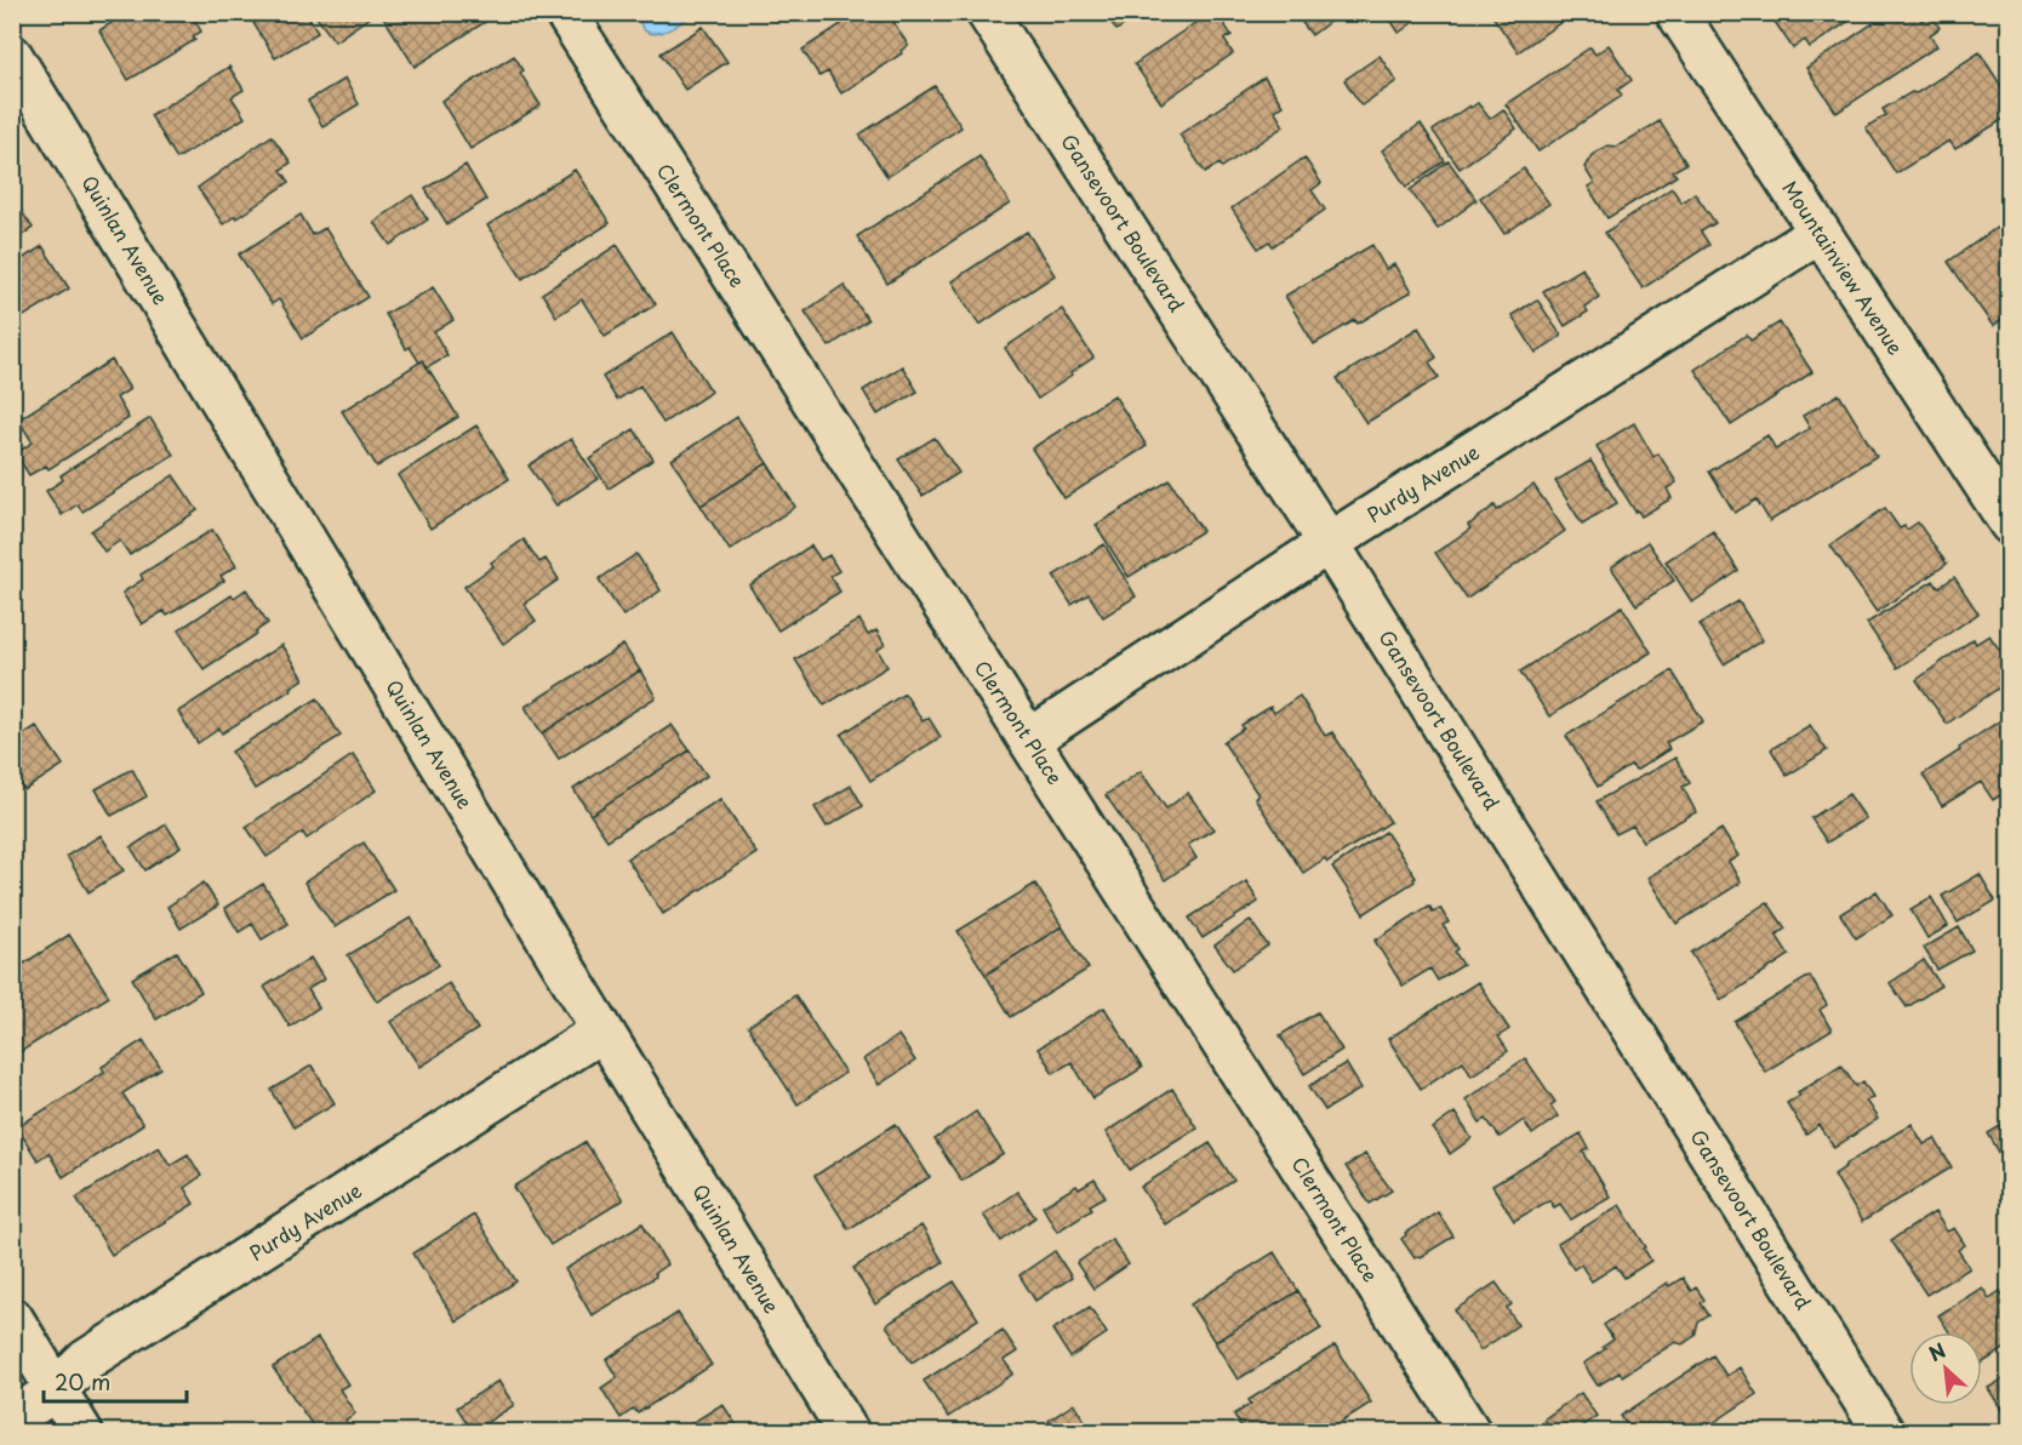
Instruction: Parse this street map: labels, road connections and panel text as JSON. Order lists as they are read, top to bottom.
{
  "streets": {
    "street": [
      "Gansevoort Boulevard",
      "Clermont Place",
      "Quinlan Avenue",
      "Mountainview Avenue",
      "Purdy Avenue"
    ]
  },
  "crossings": [
    ["Gansevoort Boulevard", "Purdy Avenue"],
    ["Clermont Place", "Purdy Avenue"],
    ["Quinlan Avenue", "Purdy Avenue"],
    ["Mountainview Avenue", "Purdy Avenue"]
  ],
  "scale_bar": "20 m",
  "north": "top left"
}
